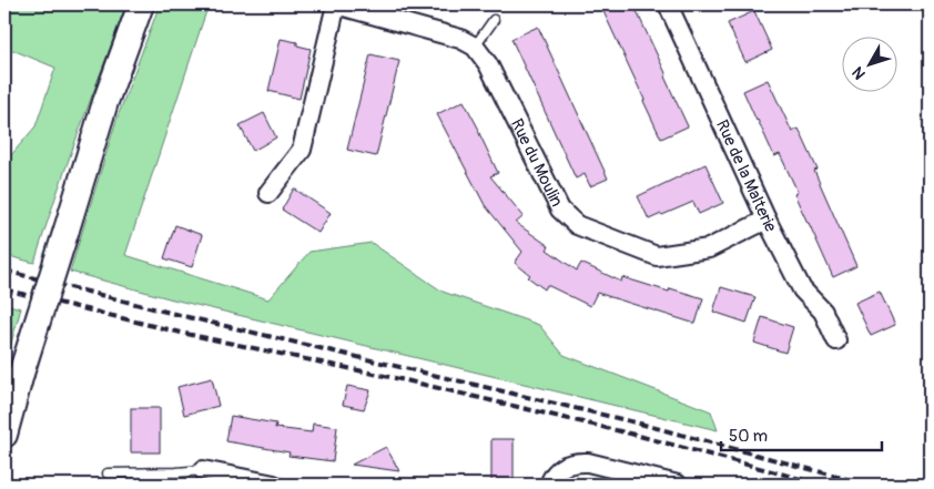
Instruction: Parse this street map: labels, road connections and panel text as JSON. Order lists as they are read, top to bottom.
{
  "streets": {
    "street": ["Rue du Moulin", "Rue de la Malterie"]
  },
  "crossings": [
    ["Rue du Moulin", "Rue de la Malterie"]
  ],
  "scale_bar": "50 m",
  "north": "bottom left"
}
